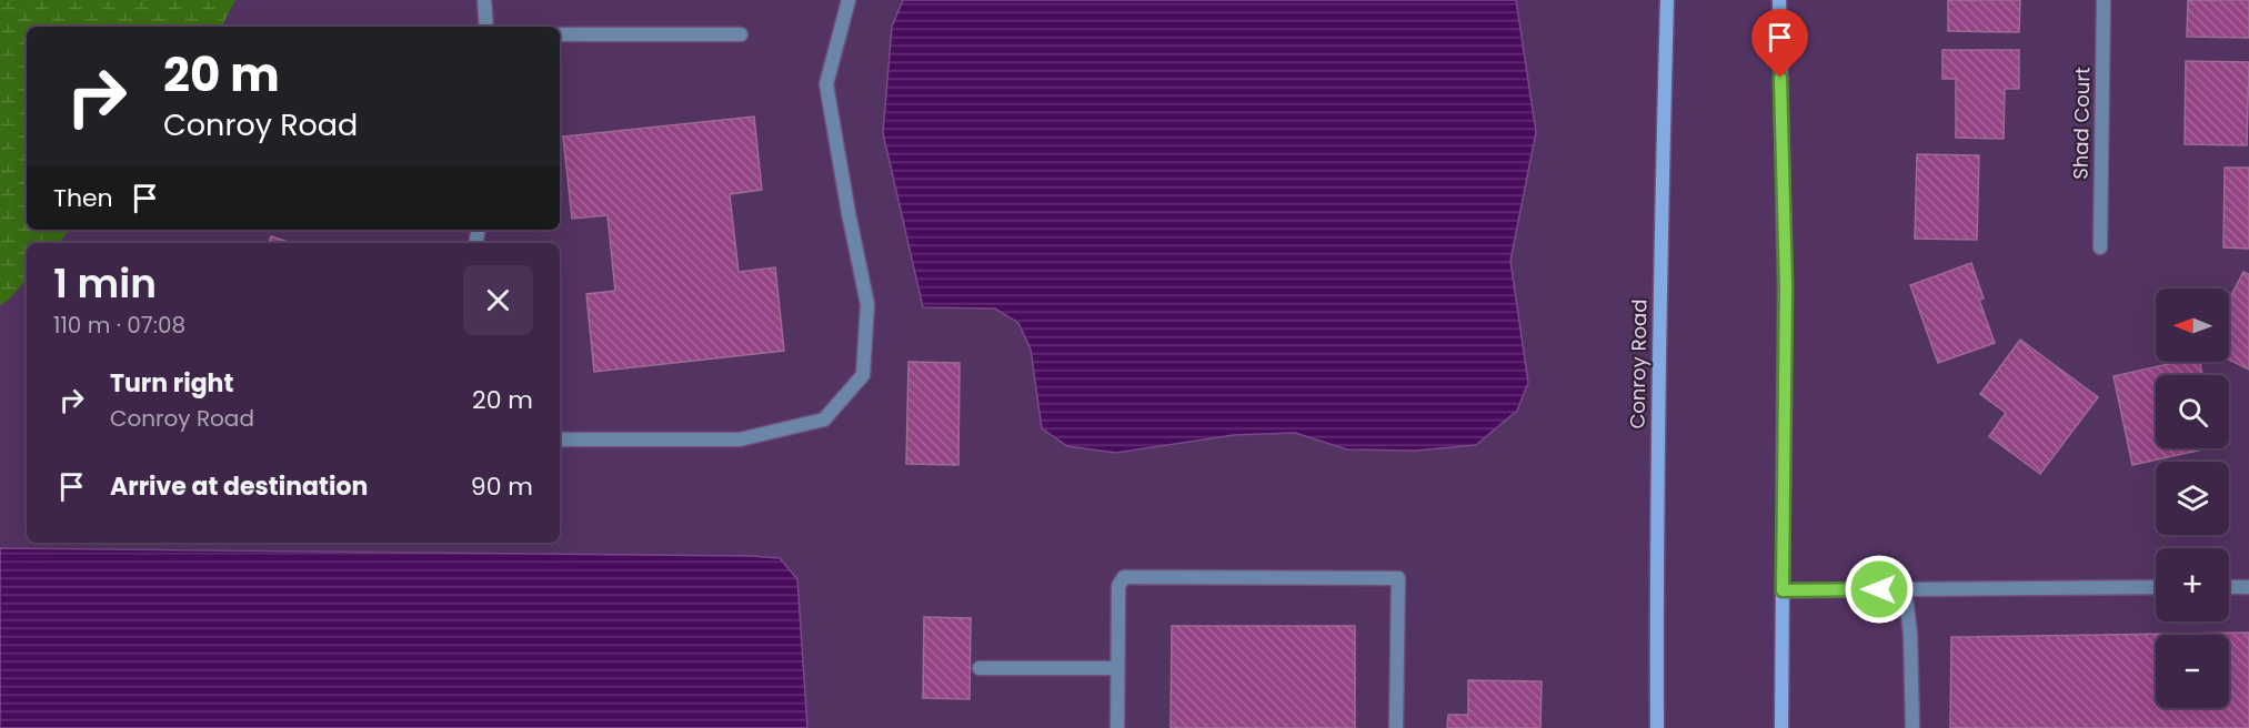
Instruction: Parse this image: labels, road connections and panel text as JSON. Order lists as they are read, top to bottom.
{
  "streets": {
    "main road": ["Conroy Road"],
    "street": ["Shad Court"]
  },
  "north": "left",
  "page": {
    "turn": ["20 m", "Conroy Road"],
    "then": "Then",
    "heading": ["1 min", "110 m · 07:08"],
    "map_buttons": ["+", "−"],
    "list": [
      {
        "name": "Turn right",
        "note": "Conroy Road",
        "value": "20 m"
      },
      {
        "name": "Arrive at destination",
        "value": "90 m"
      }
    ]
  }
}
